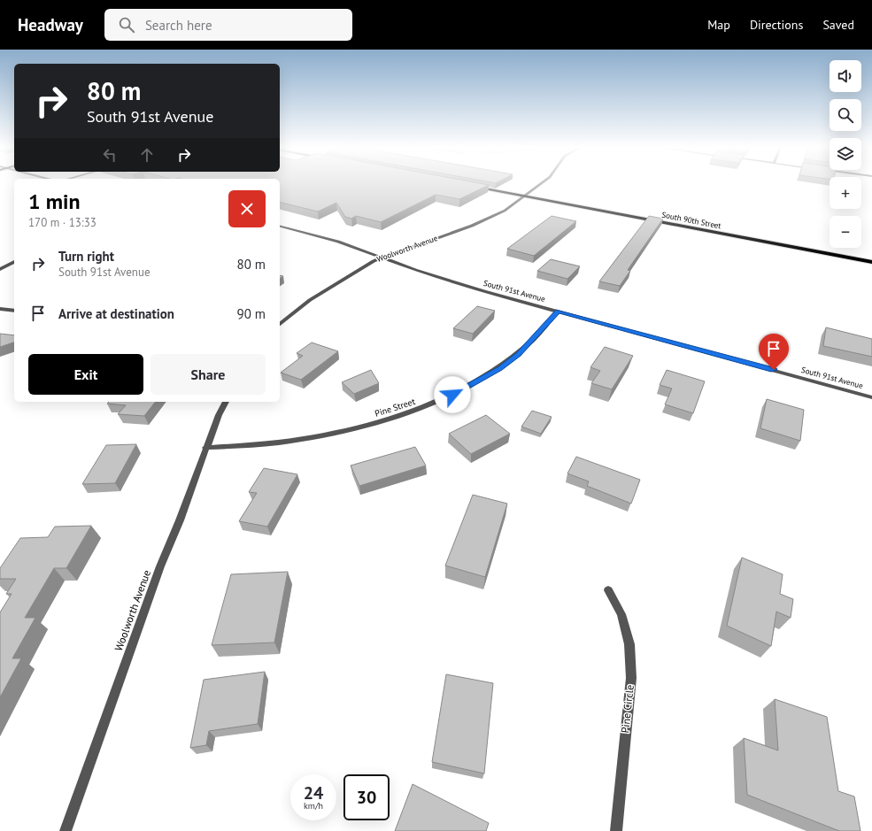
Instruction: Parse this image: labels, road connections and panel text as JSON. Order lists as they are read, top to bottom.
{
  "streets": {
    "main road": ["South 90th Street"],
    "street": [
      "Woolworth Avenue",
      "South 91st Avenue",
      "Pine Street",
      "Pine Circle"
    ]
  },
  "crossings": [
    ["South 90th Street", "Woolworth Avenue"],
    ["Woolworth Avenue", "South 91st Avenue"],
    ["Woolworth Avenue", "Pine Street"],
    ["South 91st Avenue", "Pine Street"]
  ],
  "page": {
    "header": "Headway",
    "search": "Search here",
    "nav": ["Map", "Directions", "Saved"],
    "map_buttons": ["+", "−"],
    "turn": ["80 m", "South 91st Avenue"],
    "heading": ["1 min", "170 m · 13:33"],
    "list": [
      {
        "name": "Turn right",
        "note": "South 91st Avenue",
        "value": "80 m"
      },
      {
        "name": "Arrive at destination",
        "value": "90 m"
      }
    ],
    "buttons": ["Exit", "Share"],
    "speed": "24 km/h",
    "limit": "30"
  }
}
